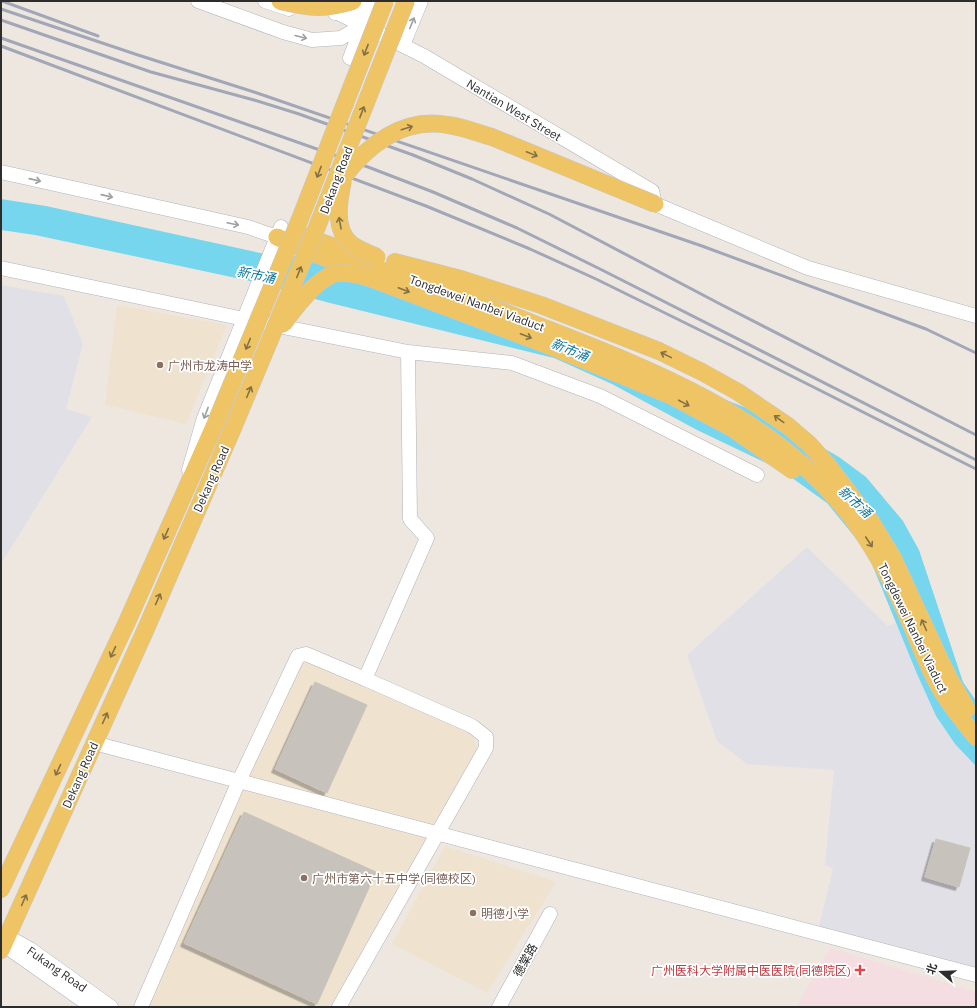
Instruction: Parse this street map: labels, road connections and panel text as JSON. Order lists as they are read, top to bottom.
{
  "streets": {
    "main road": ["Dekang Road", "Tongdewei Nanbei Viaduct"],
    "street": ["Nantian West Street", "德棠路", "Fukang Road"]
  },
  "crossings": [
    ["Dekang Road", "Fukang Road"]
  ],
  "water": ["新市涌"],
  "places": {
    "other": ["广州市龙涛中学", "广州市第六十五中学(同德校区)", "明德小学"],
    "health": ["广州医科大学附属中医医院(同德院区)"]
  },
  "north": "left"
}
